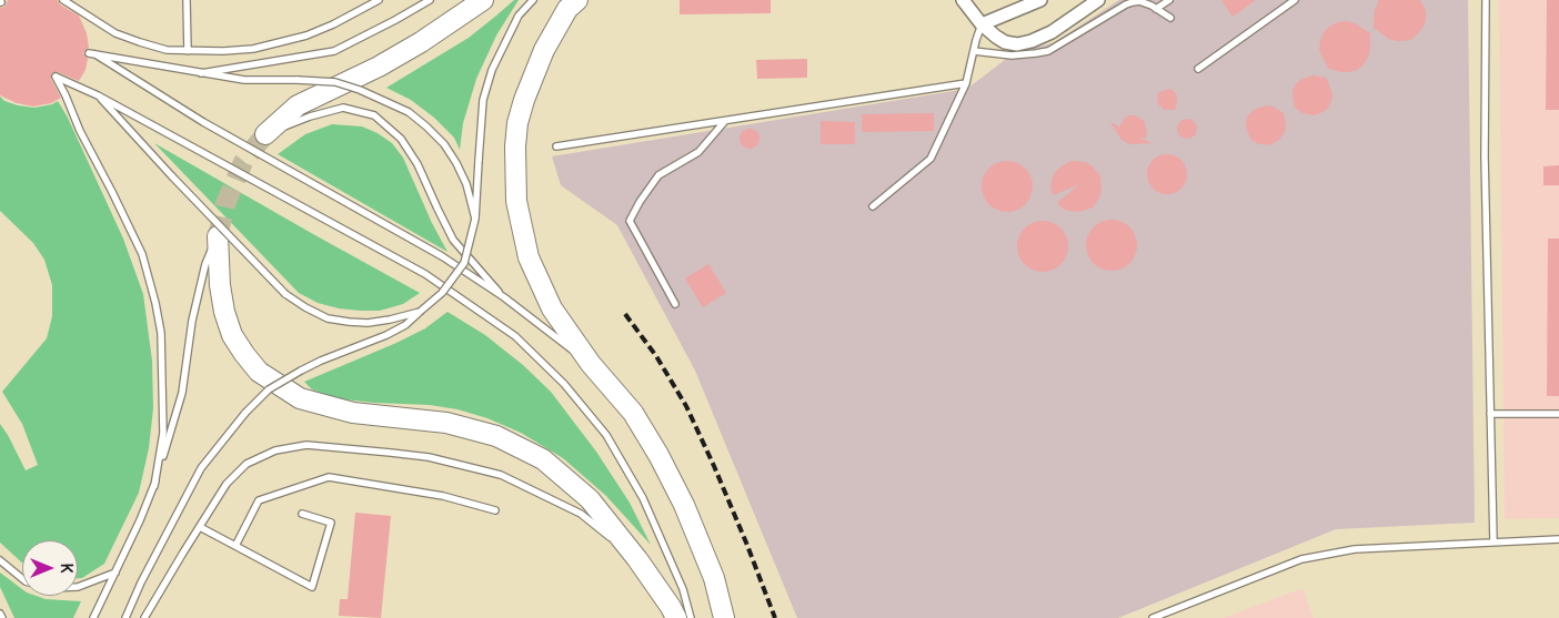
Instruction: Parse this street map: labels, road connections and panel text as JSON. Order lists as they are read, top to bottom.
{
  "north": "right"
}
